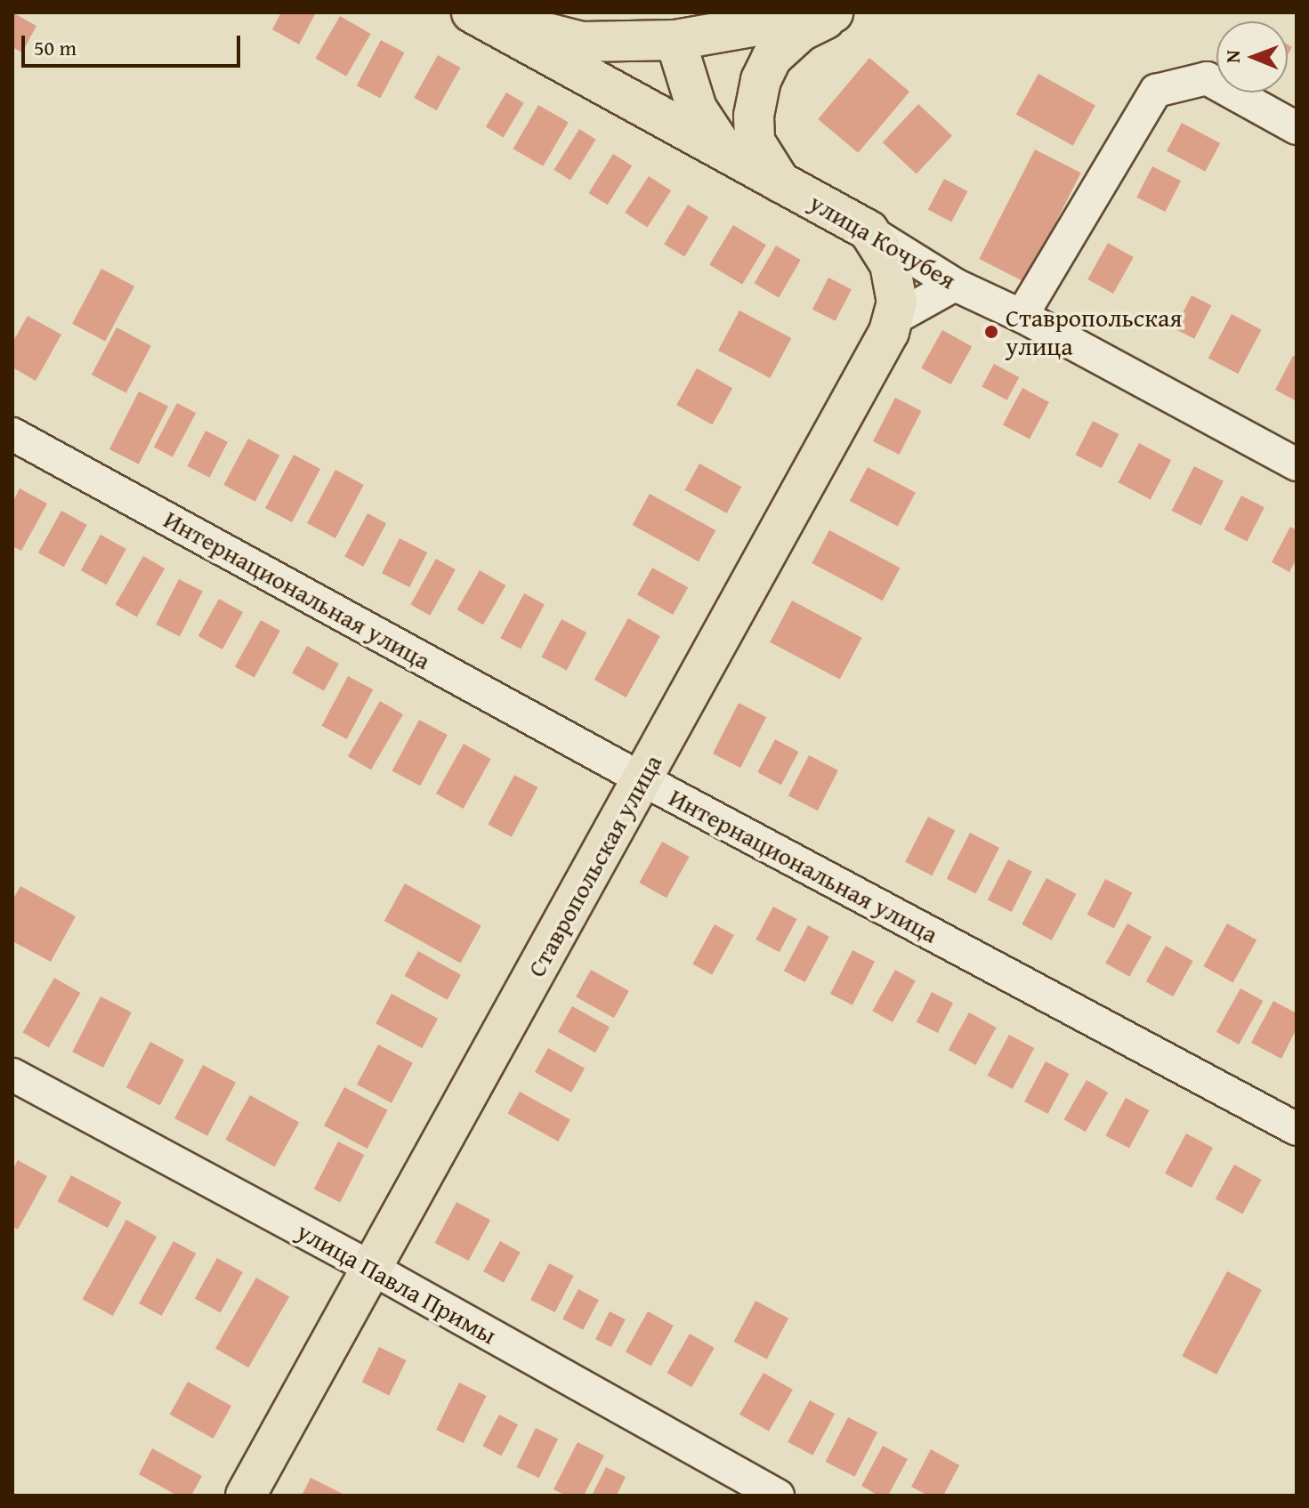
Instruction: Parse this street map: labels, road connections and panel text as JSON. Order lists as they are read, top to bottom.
{
  "streets": {
    "main road": ["улица Кочубея", "Ставропольская улица"],
    "street": ["Интернациональная улица", "улица Павла Примы"]
  },
  "crossings": [
    ["улица Кочубея", "Ставропольская улица"],
    ["Интернациональная улица", "Ставропольская улица"],
    ["Ставропольская улица", "улица Павла Примы"]
  ],
  "places": ["Ставропольская улица"],
  "scale_bar": "50 m",
  "north": "left"
}
